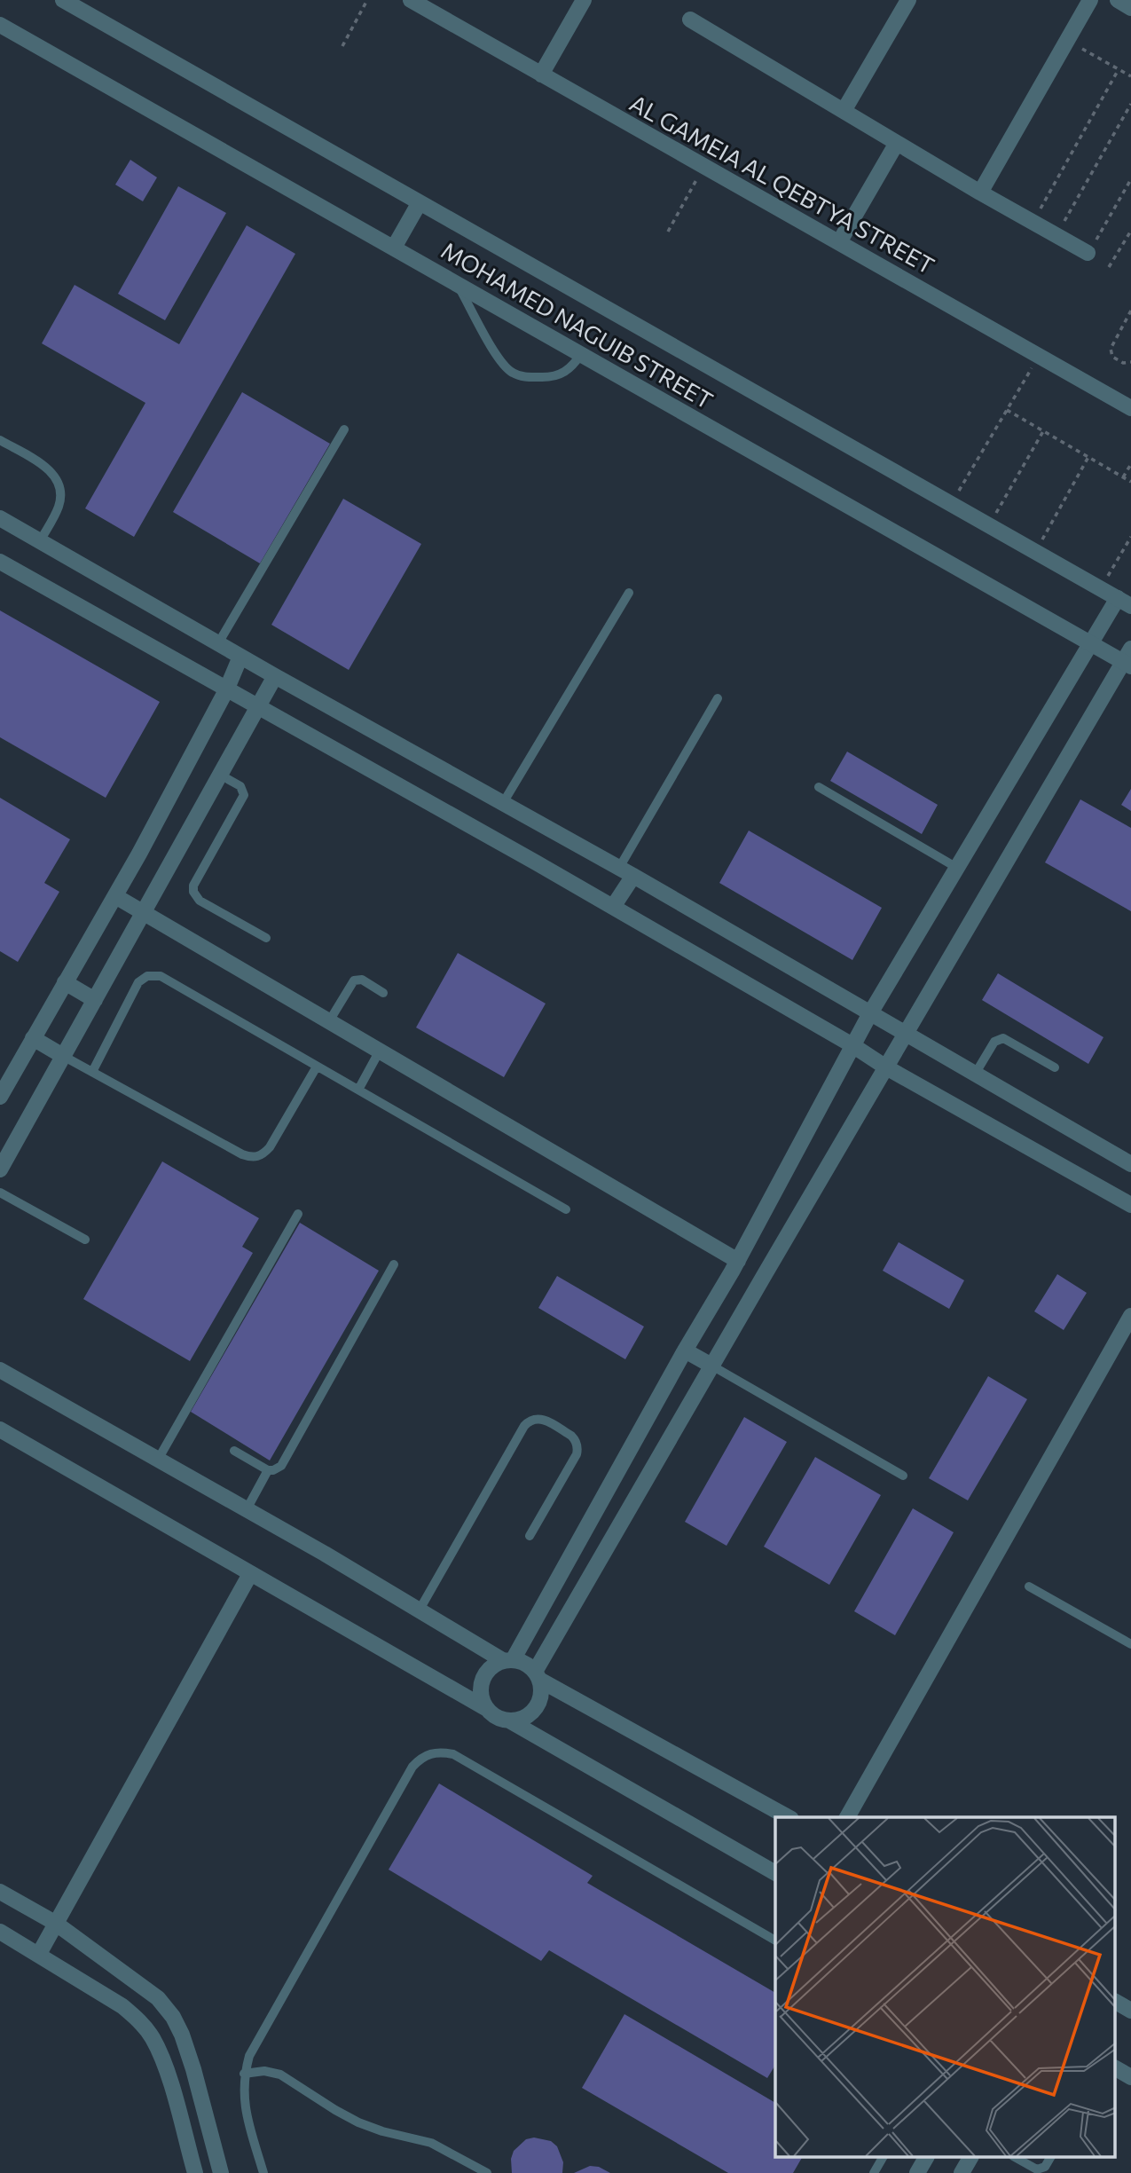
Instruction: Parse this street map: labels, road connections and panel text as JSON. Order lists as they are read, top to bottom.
{
  "streets": {
    "street": ["AL GAMEIA AL QEBTYA STREET", "MOHAMED NAGUIB STREET"]
  }
}
